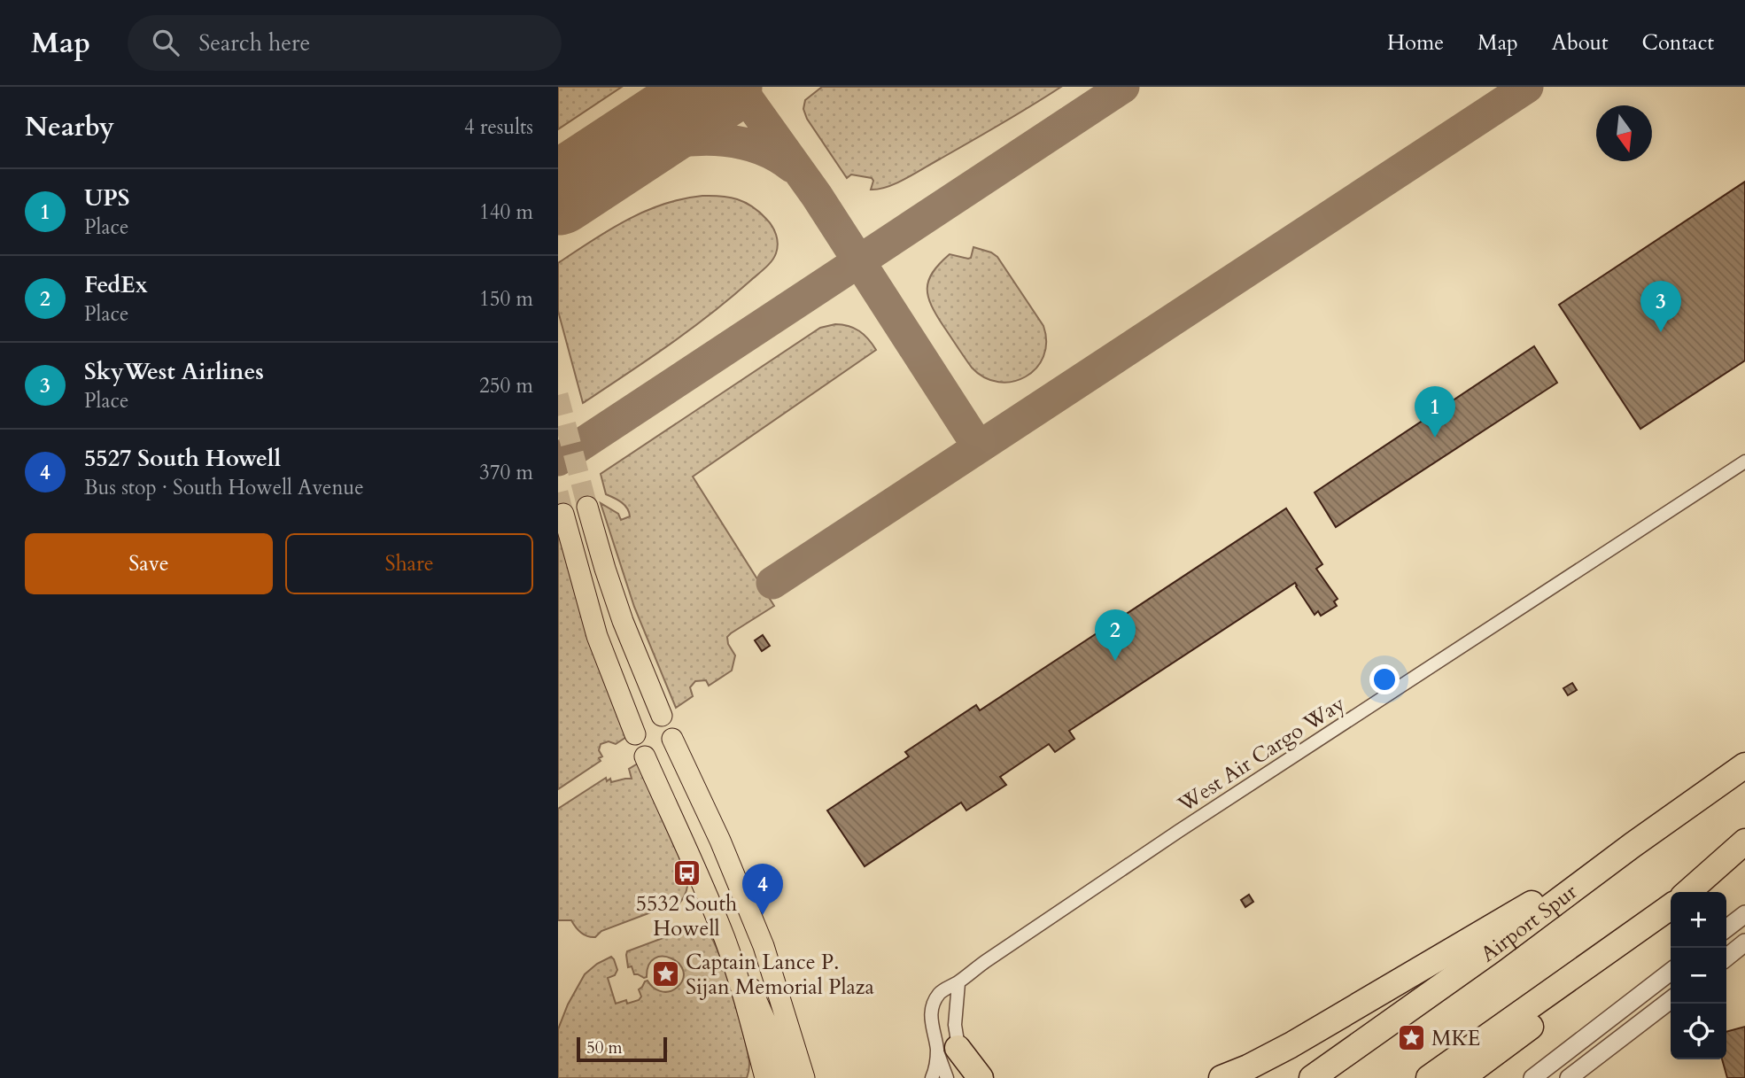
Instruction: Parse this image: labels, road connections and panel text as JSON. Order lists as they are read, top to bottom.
{
  "streets": {
    "highway": ["Airport Spur"],
    "street": ["West Air Cargo Way"]
  },
  "places": {
    "bus stop": ["5532 South Howell"],
    "place": ["Captain Lance P. Sijan Memorial Plaza", "MKE"]
  },
  "scale_bar": "50 m",
  "north": "bottom",
  "page": {
    "header": "Map",
    "search": "Search here",
    "nav": [
      "Home",
      "Map",
      "About",
      "Contact"
    ],
    "heading": ["Nearby", "4 results"],
    "list": [
      {
        "mark": "1",
        "name": "UPS",
        "note": "Place",
        "value": "140 m"
      },
      {
        "mark": "2",
        "name": "FedEx",
        "note": "Place",
        "value": "150 m"
      },
      {
        "mark": "3",
        "name": "SkyWest Airlines",
        "note": "Place",
        "value": "250 m"
      },
      {
        "mark": "4",
        "name": "5527 South Howell",
        "note": "Bus stop · South Howell Avenue",
        "value": "370 m"
      }
    ],
    "pins": [
      "3",
      "1",
      "2",
      "4"
    ],
    "buttons": ["Save", "Share"],
    "map_buttons": ["+", "−"],
    "scale": "50 m"
  }
}
